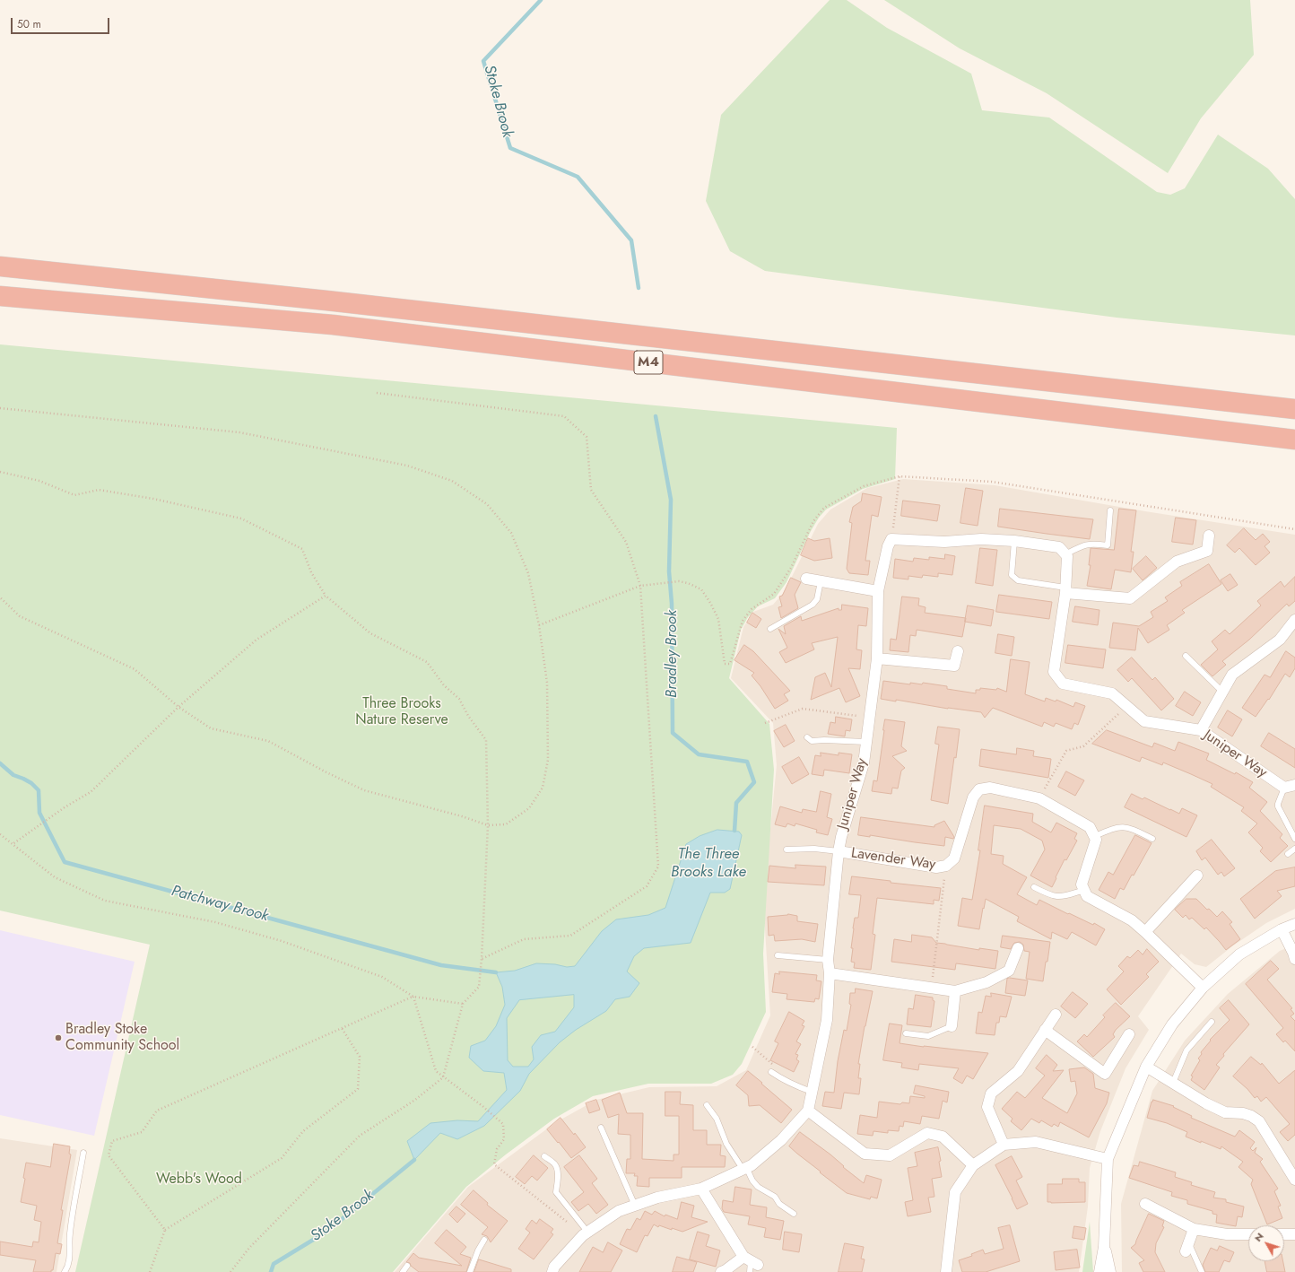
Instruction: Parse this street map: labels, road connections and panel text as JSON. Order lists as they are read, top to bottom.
{
  "streets": {
    "highway": ["M4"],
    "street": ["Juniper Way", "Lavender Way"]
  },
  "crossings": [
    ["Juniper Way", "Lavender Way"]
  ],
  "water": [
    "Stoke Brook",
    "Bradley Brook",
    "The Three Brooks Lake",
    "Patchway Brook"
  ],
  "parks": ["Three Brooks Nature Reserve", "Webb's Wood"],
  "places": ["Bradley Stoke Community School"],
  "scale_bar": "50 m",
  "north": "top left"
}
